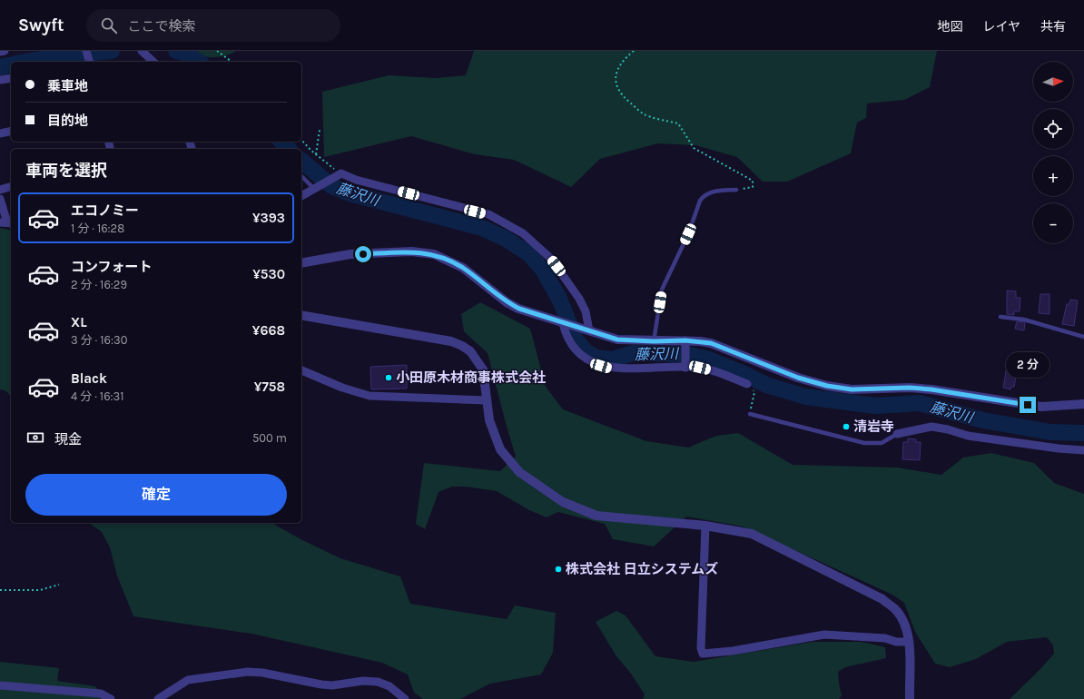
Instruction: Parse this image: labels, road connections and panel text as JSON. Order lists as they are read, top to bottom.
{
  "water": ["藤沢川"],
  "places": ["小田原木材商事株式会社", "清岩寺", "株式会社 日立システムズ"],
  "north": "right",
  "page": {
    "header": "Swyft",
    "search": "ここで検索",
    "nav": ["地図", "レイヤ", "共有"],
    "map_buttons": ["+", "−"],
    "banner": ["乗車地", "目的地"],
    "heading": "車両を選択",
    "list": [
      {
        "name": "エコノミー",
        "note": "1 分 · 16:28",
        "value": "¥393"
      },
      {
        "name": "コンフォート",
        "note": "2 分 · 16:29",
        "value": "¥530"
      },
      {
        "name": "XL",
        "note": "3 分 · 16:30",
        "value": "¥668"
      },
      {
        "name": "Black",
        "note": "4 分 · 16:31",
        "value": "¥758"
      }
    ],
    "bubble": "2 分",
    "pay": ["現金", "500 m"],
    "buttons": "確定"
  }
}
